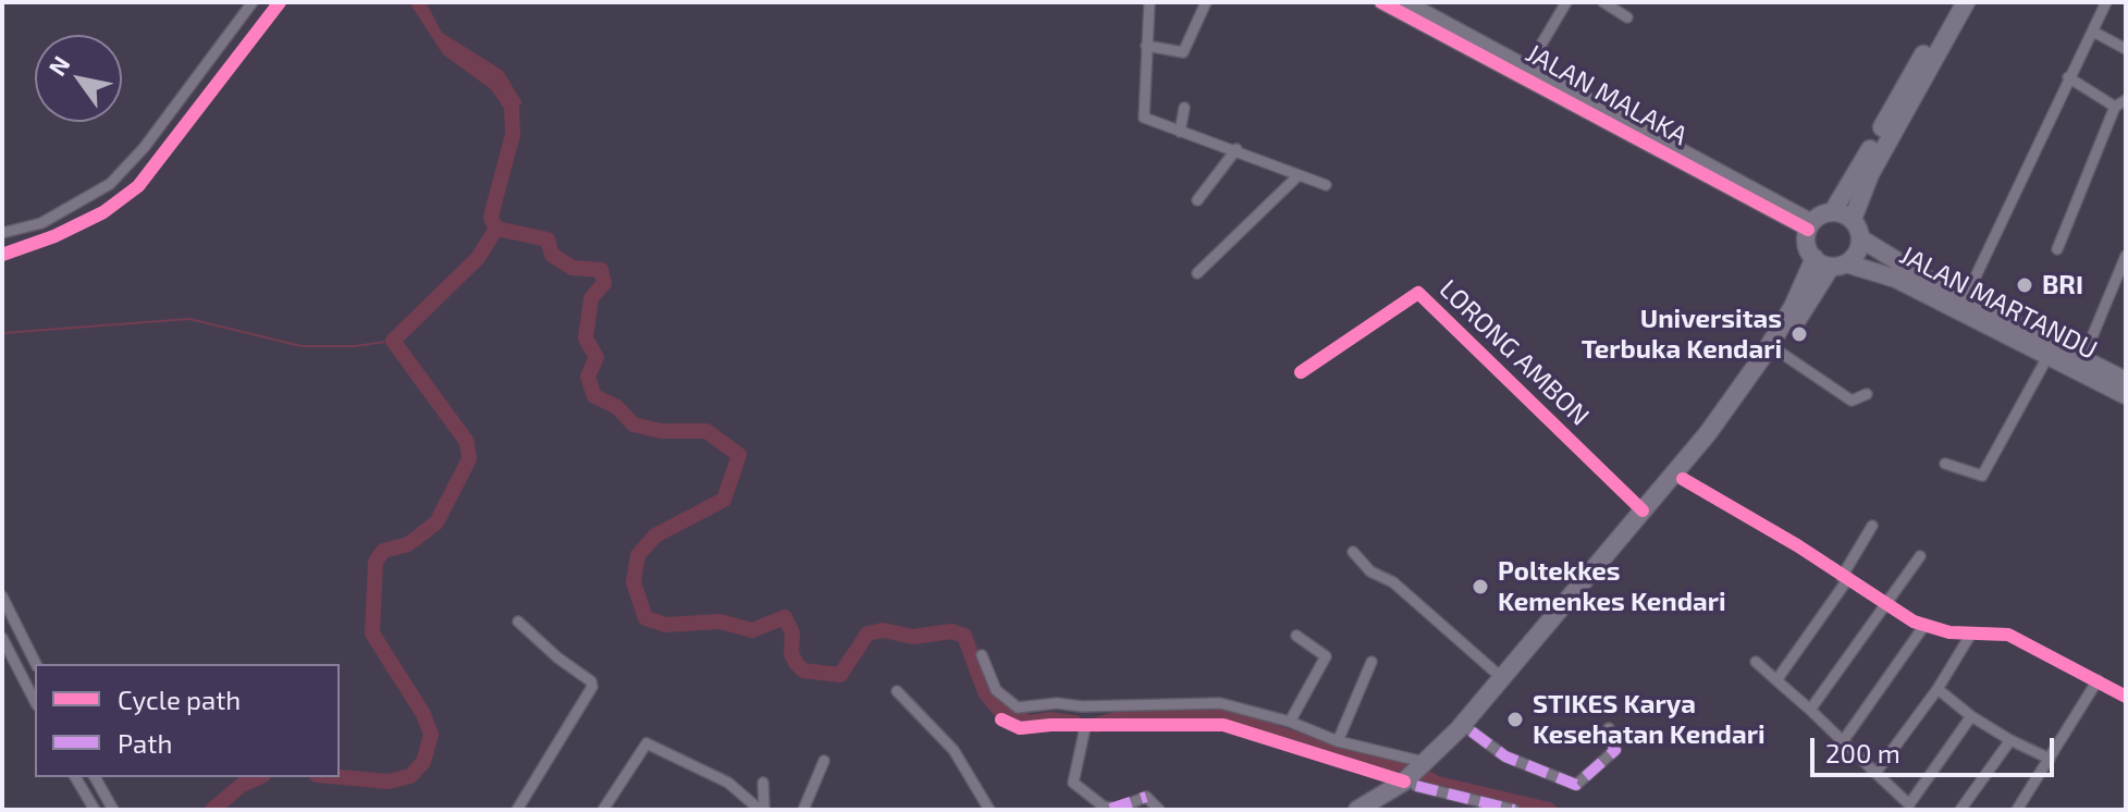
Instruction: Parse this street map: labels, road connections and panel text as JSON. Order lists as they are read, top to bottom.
{
  "streets": {
    "highway": ["JALAN MARTANDU"],
    "street": ["JALAN MALAKA", "LORONG AMBON"]
  },
  "crossings": [
    ["JALAN MALAKA", "JALAN MARTANDU"]
  ],
  "places": [
    "BRI",
    "Universitas Terbuka Kendari",
    "Poltekkes Kemenkes Kendari",
    "STIKES Karya Kesehatan Kendari"
  ],
  "legend": ["Cycle path", "Path"],
  "scale_bar": "200 m",
  "north": "top left"
}
